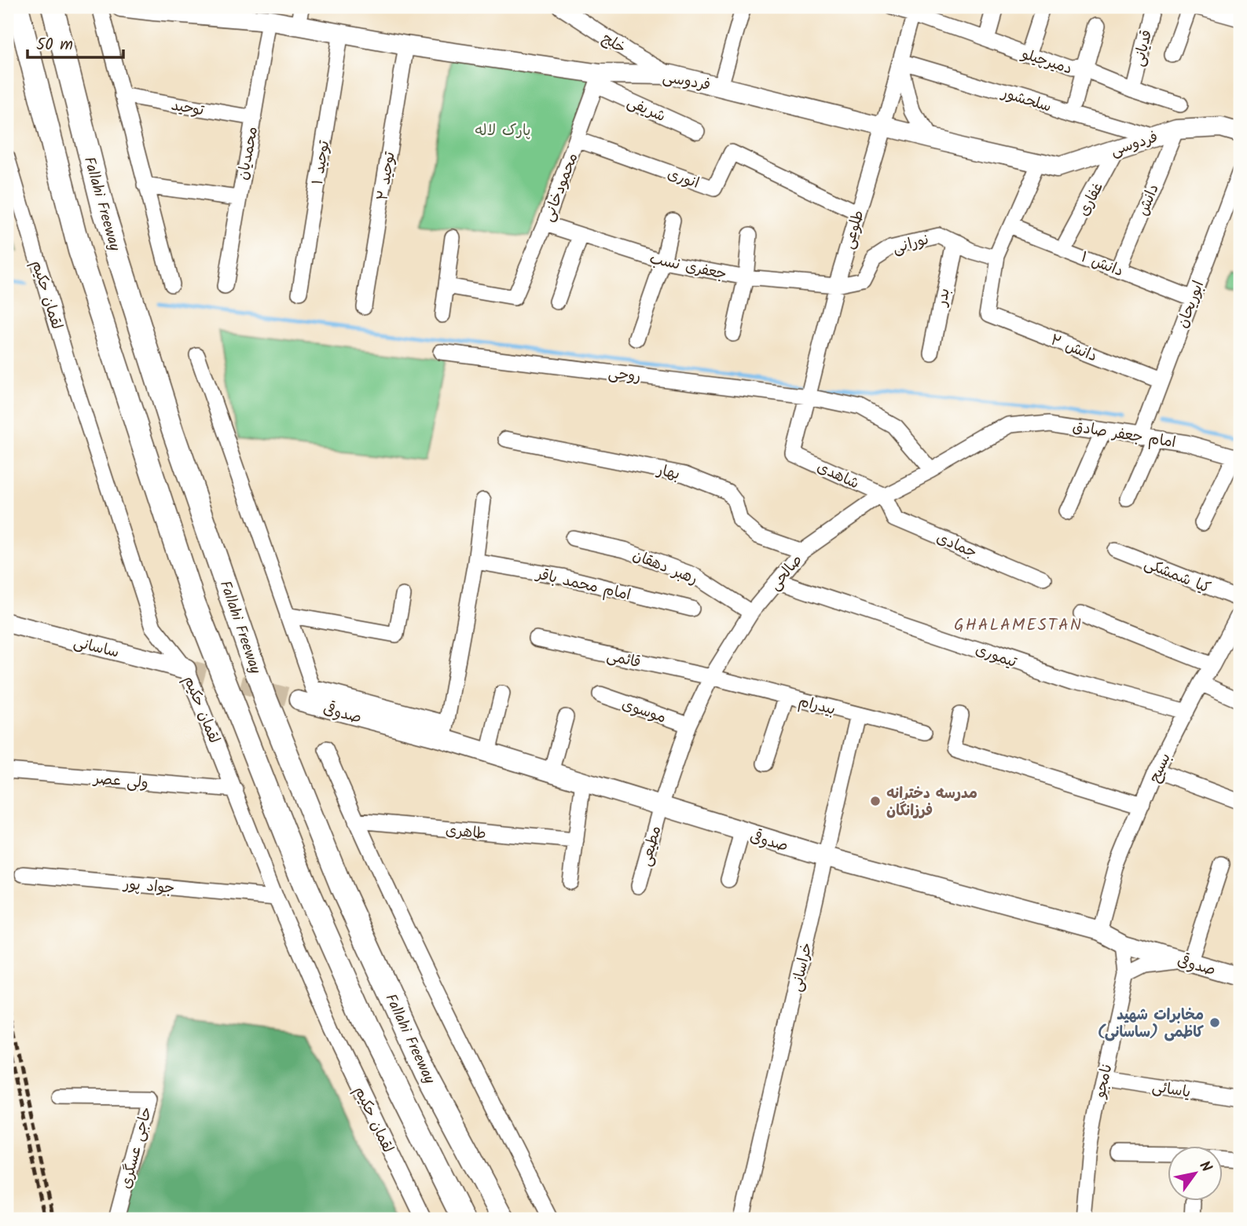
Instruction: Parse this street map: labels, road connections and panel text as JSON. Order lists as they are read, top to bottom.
{
  "streets": {
    "highway": ["Fallahi Freeway"],
    "main road": ["فردوسی", "ساسانی", "صدوقی"],
    "street": [
      "خلج",
      "قدیانی",
      "دمیرچیلو",
      "سلحشور",
      "توحید",
      "شریفی",
      "محمدیان",
      "توحید ۱",
      "توحید ۲",
      "انوری",
      "محمودخانی",
      "غفاری",
      "دانش",
      "طلوعی",
      "نورانی",
      "دانش ۱",
      "جعفری نسب",
      "لقمان حکیم",
      "بدر",
      "ابوریحان",
      "دانش ۲",
      "روحی",
      "امام جعفر صادق",
      "بهار",
      "شاهدی",
      "جمادی",
      "رهبر دهقان",
      "صالحی",
      "کیا شمشکی",
      "امام محمد باقر",
      "تیموری",
      "قائمی",
      "بیدرام",
      "موسوی",
      "بسیح",
      "ولی عصر",
      "طاهری",
      "مطیعی",
      "جواد پور",
      "خراسانی",
      "نامجو",
      "یاسائی",
      "حاجی عسگری"
    ]
  },
  "crossings": [
    ["خلج", "فردوسی"],
    ["قدیانی", "دمیرچیلو"],
    ["دمیرچیلو", "طلوعی"],
    ["فردوسی", "سلحشور"],
    ["فردوسی", "شریفی"],
    ["فردوسی", "محمدیان"],
    ["فردوسی", "توحید ۱"],
    ["فردوسی", "توحید ۲"],
    ["فردوسی", "محمودخانی"],
    ["فردوسی", "غفاری"],
    ["فردوسی", "دانش"],
    ["فردوسی", "طلوعی"],
    ["سلحشور", "طلوعی"],
    ["توحید", "محمدیان"],
    ["شریفی", "محمودخانی"],
    ["انوری", "محمودخانی"],
    ["انوری", "طلوعی"],
    ["محمودخانی", "جعفری نسب"],
    ["غفاری", "دانش ۱"],
    ["دانش", "دانش ۱"],
    ["طلوعی", "نورانی"],
    ["طلوعی", "جعفری نسب"],
    ["طلوعی", "روحی"],
    ["طلوعی", "شاهدی"],
    ["نورانی", "جعفری نسب"],
    ["نورانی", "بدر"],
    ["نورانی", "دانش ۲"],
    ["دانش ۱", "ابوریحان"],
    ["لقمان حکیم", "ساسانی"],
    ["لقمان حکیم", "ولی عصر"],
    ["لقمان حکیم", "جواد پور"],
    ["ابوریحان", "دانش ۲"],
    ["ابوریحان", "امام جعفر صادق"],
    ["روحی", "صالحی"],
    ["امام جعفر صادق", "صالحی"],
    ["بهار", "صالحی"],
    ["شاهدی", "جمادی"],
    ["شاهدی", "صالحی"],
    ["جمادی", "صالحی"],
    ["رهبر دهقان", "صالحی"],
    ["صالحی", "تیموری"],
    ["صالحی", "قائمی"],
    ["صالحی", "بیدرام"],
    ["صالحی", "موسوی"],
    ["صالحی", "صدوقی"],
    ["صالحی", "مطیعی"],
    ["تیموری", "بسیح"],
    ["قائمی", "بیدرام"],
    ["بیدرام", "خراسانی"],
    ["صدوقی", "بسیح"],
    ["صدوقی", "مطیعی"],
    ["صدوقی", "خراسانی"],
    ["صدوقی", "نامجو"],
    ["نامجو", "یاسائی"]
  ],
  "districts": ["GHALAMESTAN"],
  "parks": ["پارک لاله"],
  "places": ["مدرسه دخترانه فرزانگان", "مخابرات شهید کاظمی (ساسانی)"],
  "scale_bar": "50 m",
  "north": "top right"
}
